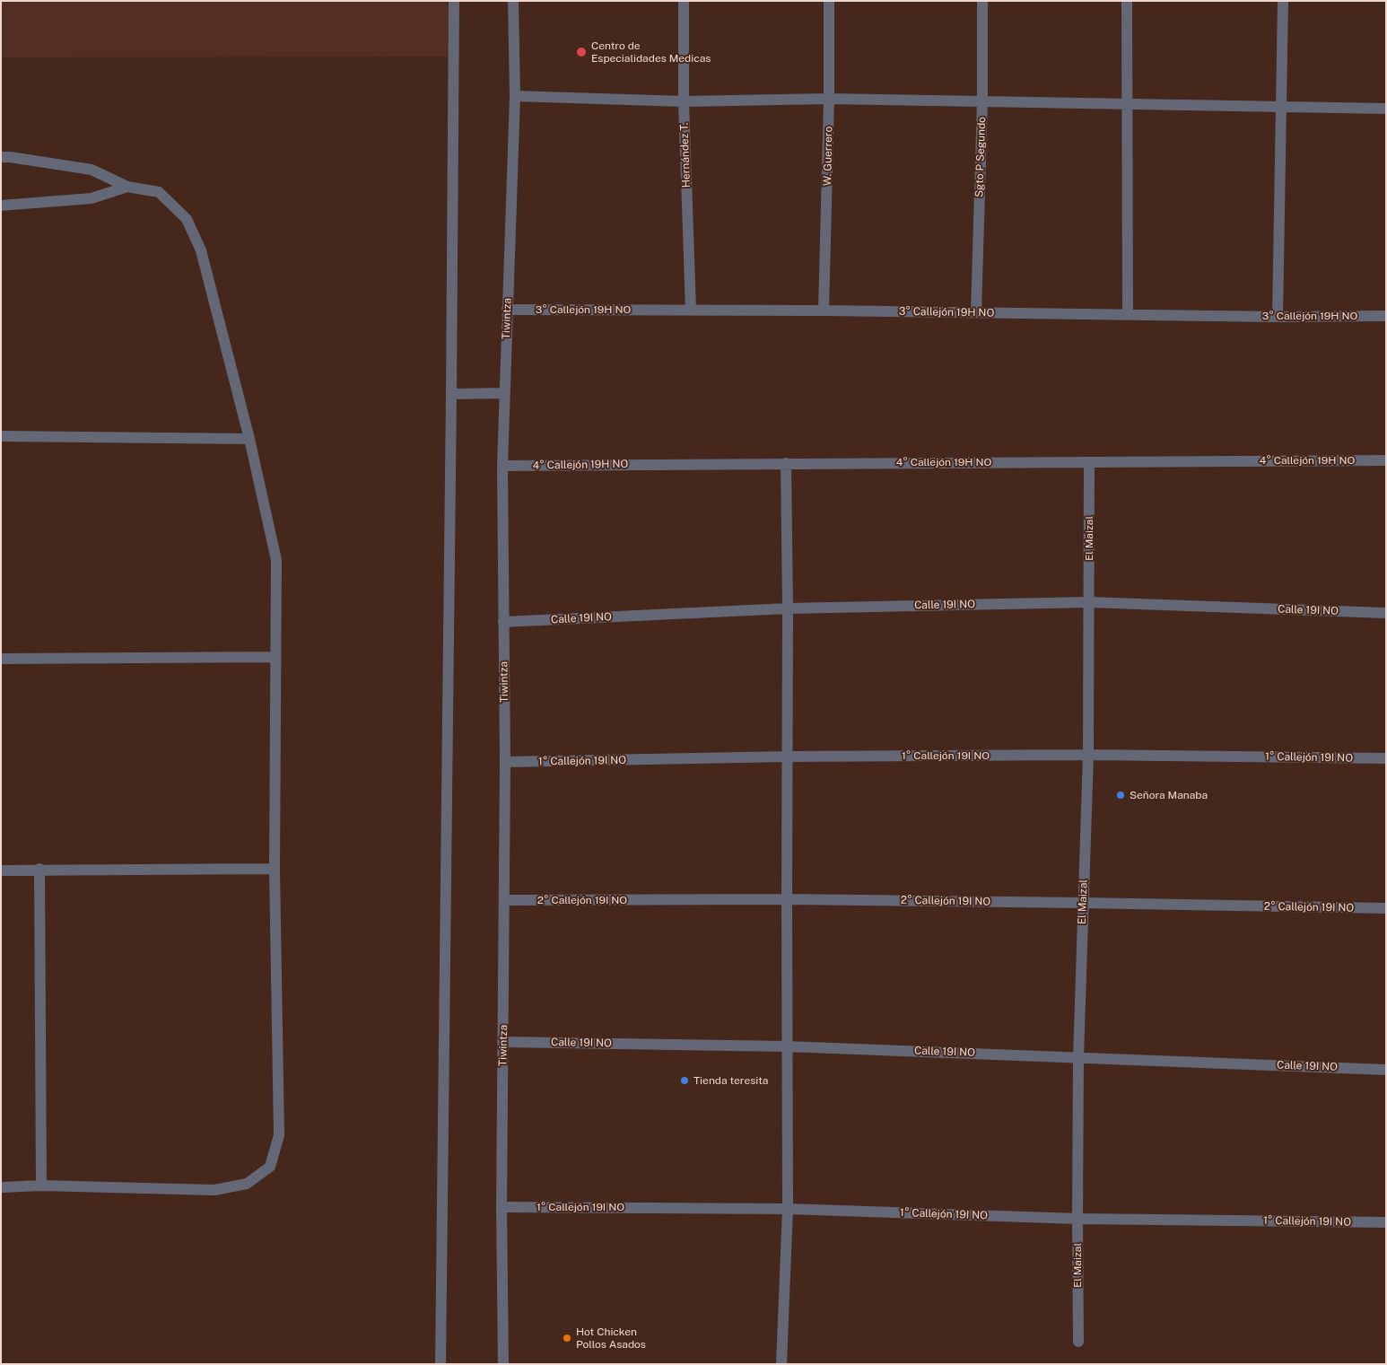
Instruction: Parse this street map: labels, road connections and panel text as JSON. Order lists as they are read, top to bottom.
{
  "streets": {
    "street": [
      "Hernández T.",
      "W. Guerrero",
      "Sgto P Segundo",
      "3° Callejón 19H NO",
      "Tiwintza",
      "4° Callejón 19H NO",
      "El Maizal",
      "Calle 19I NO",
      "1° Callejón 19I NO",
      "2° Callejón 19I NO"
    ]
  },
  "crossings": [
    ["Hernández T.", "3° Callejón 19H NO"],
    ["W. Guerrero", "3° Callejón 19H NO"],
    ["Sgto P Segundo", "3° Callejón 19H NO"],
    ["3° Callejón 19H NO", "Tiwintza"],
    ["Tiwintza", "4° Callejón 19H NO"],
    ["Tiwintza", "Calle 19I NO"],
    ["Tiwintza", "1° Callejón 19I NO"],
    ["Tiwintza", "2° Callejón 19I NO"],
    ["4° Callejón 19H NO", "El Maizal"],
    ["El Maizal", "Calle 19I NO"],
    ["El Maizal", "1° Callejón 19I NO"],
    ["El Maizal", "2° Callejón 19I NO"]
  ],
  "places": [
    "Centro de Especialidades Medicas",
    "Señora Manaba",
    "Tienda teresita",
    "Hot Chicken Pollos Asados"
  ]
}
